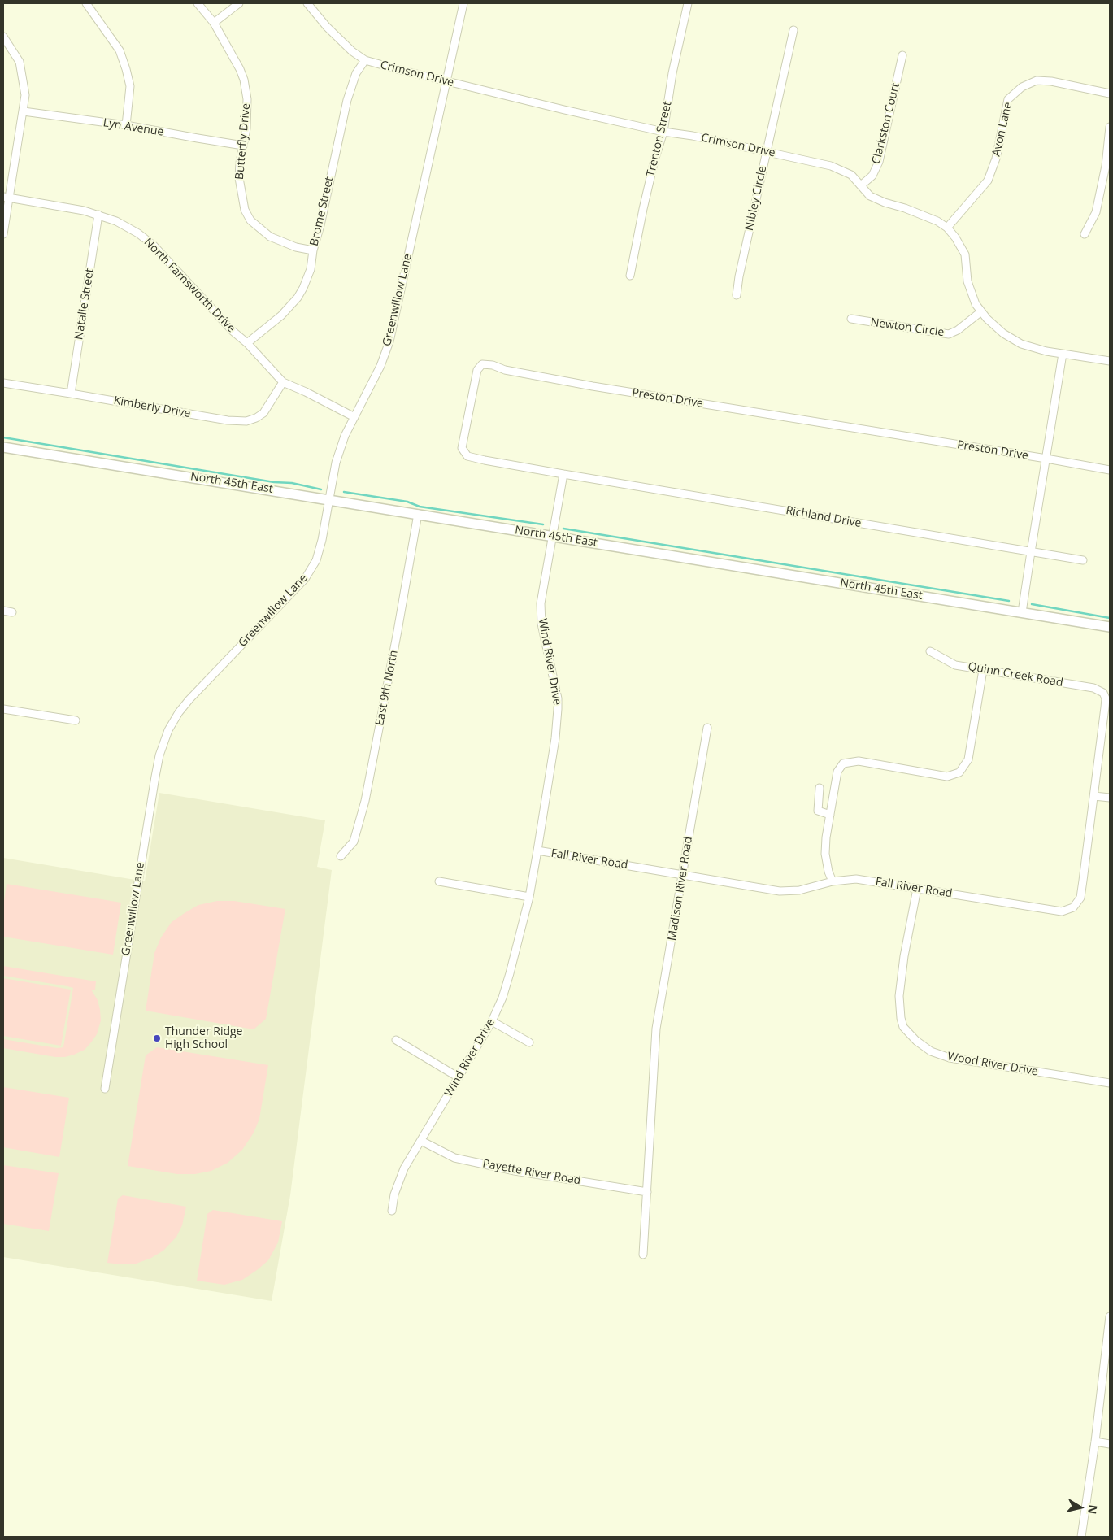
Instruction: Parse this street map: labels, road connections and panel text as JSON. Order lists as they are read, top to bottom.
{
  "streets": {
    "main road": ["North 45th East"],
    "street": [
      "Crimson Drive",
      "Clarkston Court",
      "Lyn Avenue",
      "Avon Lane",
      "Trenton Street",
      "Butterfly Drive",
      "Nibley Circle",
      "Brome Street",
      "North Farnsworth Drive",
      "Greenwillow Lane",
      "Natalie Street",
      "Newton Circle",
      "Preston Drive",
      "Kimberly Drive",
      "Richland Drive",
      "Wind River Drive",
      "Quinn Creek Road",
      "East 9th North",
      "Fall River Road",
      "Madison River Road",
      "Wood River Drive",
      "Payette River Road"
    ]
  },
  "crossings": [
    ["Crimson Drive", "Clarkston Court"],
    ["Crimson Drive", "Avon Lane"],
    ["Crimson Drive", "Trenton Street"],
    ["Crimson Drive", "Nibley Circle"],
    ["Crimson Drive", "Brome Street"],
    ["Crimson Drive", "Greenwillow Lane"],
    ["Crimson Drive", "Newton Circle"],
    ["Lyn Avenue", "Butterfly Drive"],
    ["Butterfly Drive", "Brome Street"],
    ["Brome Street", "North Farnsworth Drive"],
    ["North Farnsworth Drive", "Greenwillow Lane"],
    ["North Farnsworth Drive", "Natalie Street"],
    ["North Farnsworth Drive", "Kimberly Drive"],
    ["Greenwillow Lane", "North 45th East"],
    ["Natalie Street", "Kimberly Drive"],
    ["Preston Drive", "Richland Drive"],
    ["Preston Drive", "Wind River Drive"],
    ["North 45th East", "Wind River Drive"],
    ["North 45th East", "East 9th North"],
    ["Richland Drive", "Wind River Drive"],
    ["Wind River Drive", "Fall River Road"],
    ["Wind River Drive", "Payette River Road"],
    ["Quinn Creek Road", "Fall River Road"],
    ["Fall River Road", "Madison River Road"],
    ["Fall River Road", "Wood River Drive"],
    ["Madison River Road", "Payette River Road"]
  ],
  "places": ["Thunder Ridge High School"],
  "north": "right"
}
